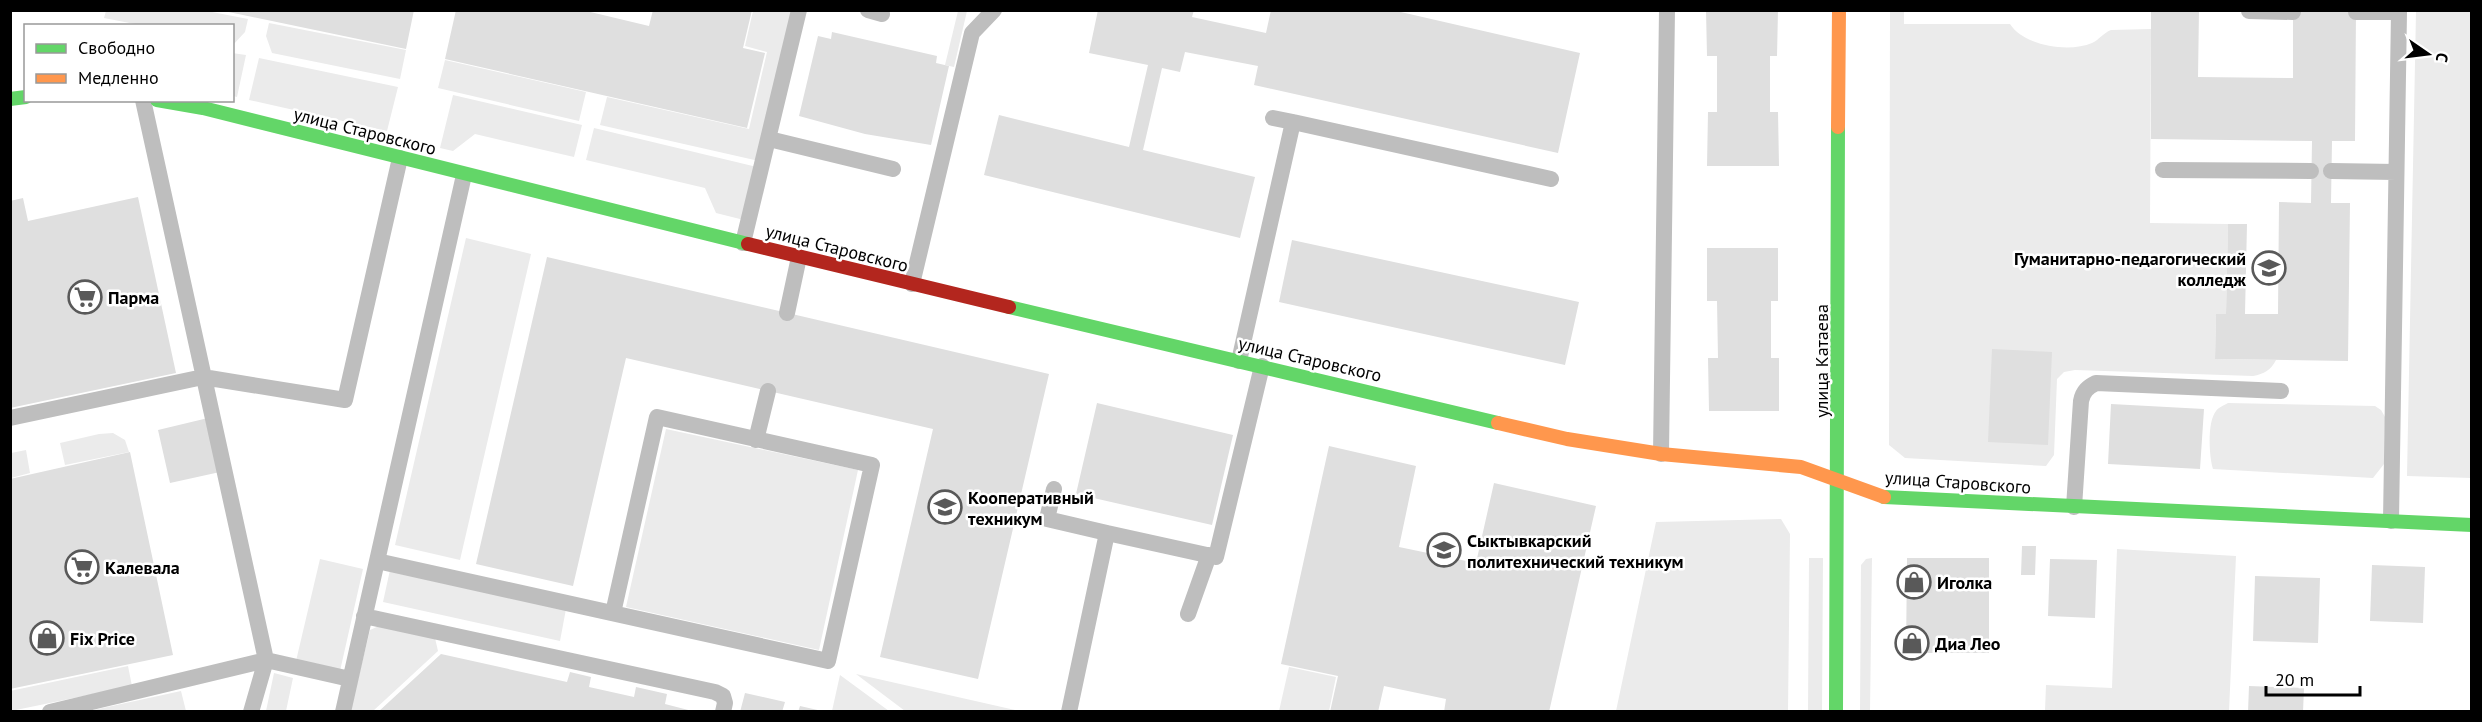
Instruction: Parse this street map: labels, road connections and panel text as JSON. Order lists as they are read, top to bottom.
{
  "streets": {
    "street": ["улица Старовского", "улица Катаева"]
  },
  "crossings": [
    ["улица Старовского", "улица Катаева"]
  ],
  "places": {
    "school or university": ["Гуманитарно-педагогический колледж", "Кооперативный техникум", "Сыктывкарский политехнический техникум"],
    "supermarket": ["Парма", "Калевала"],
    "shop": ["Иголка", "Fix Price", "Диа Лео"]
  },
  "legend": ["Свободно", "Медленно"],
  "scale_bar": "20 m",
  "north": "right"
}
